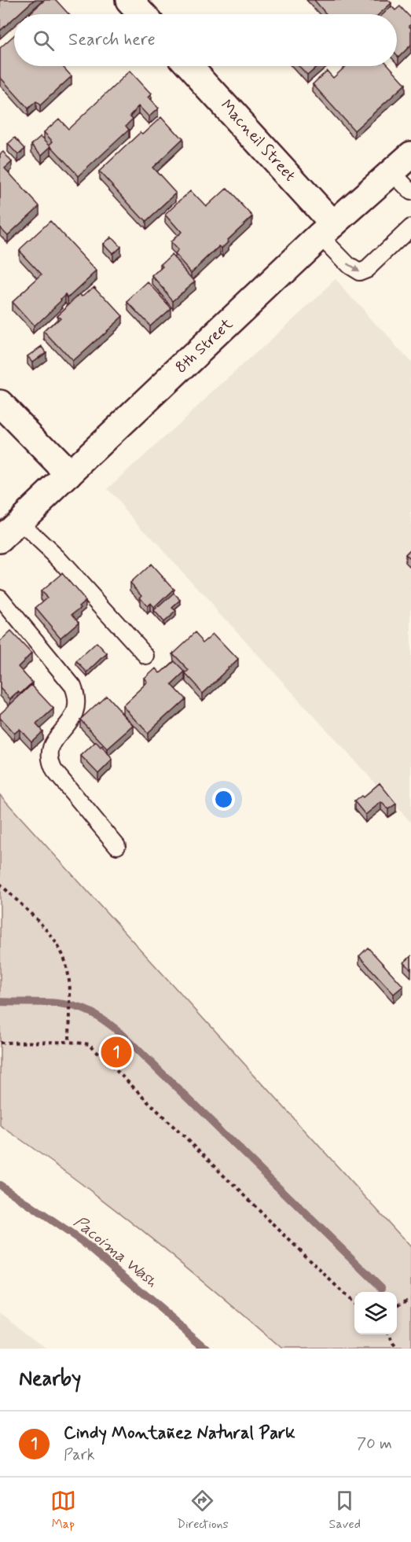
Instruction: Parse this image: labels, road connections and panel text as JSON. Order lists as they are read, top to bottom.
{
  "streets": {
    "street": ["Macneil Street", "8th Street"]
  },
  "crossings": [
    ["Macneil Street", "8th Street"]
  ],
  "water": ["Pacoima Wash"],
  "page": {
    "search": "Search here",
    "pins": "1",
    "heading": "Nearby",
    "list": [
      {
        "mark": "1",
        "name": "Cindy Montañez Natural Park",
        "note": "Park",
        "value": "70 m"
      }
    ],
    "nav": ["Map", "Directions", "Saved"]
  }
}
